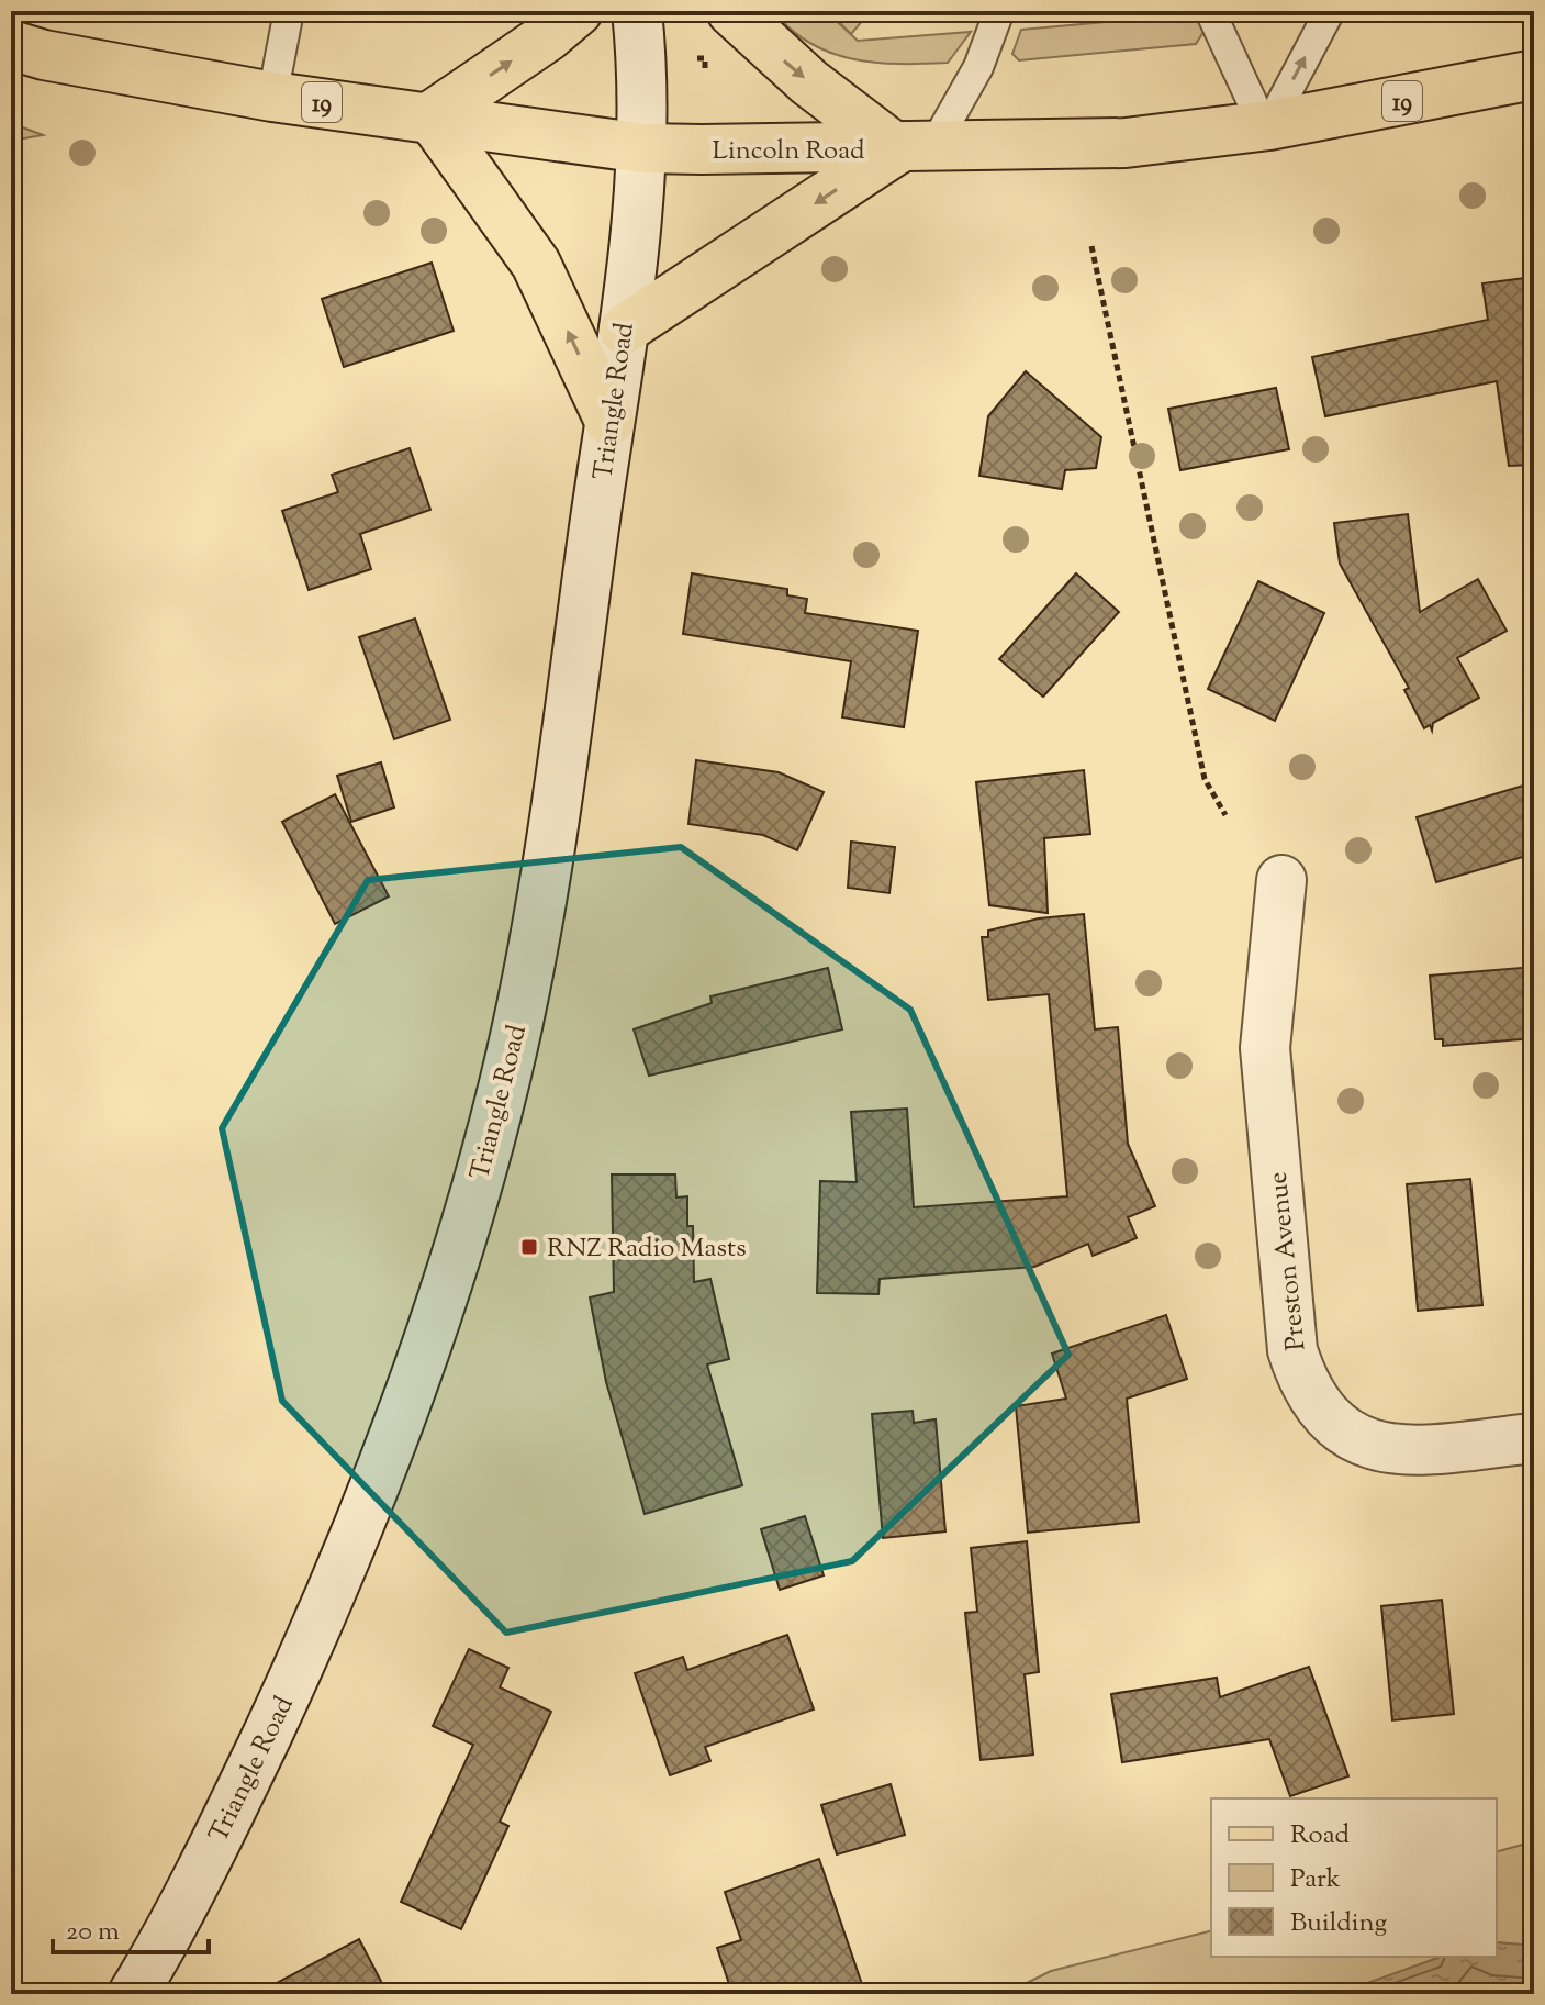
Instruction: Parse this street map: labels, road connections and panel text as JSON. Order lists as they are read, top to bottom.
{
  "streets": {
    "main road": [
      "19",
      "Lincoln Road",
      "Triangle Road",
      "Preston Avenue"
    ]
  },
  "crossings": [
    ["Lincoln Road", "Triangle Road"]
  ],
  "places": {
    "transit": ["RNZ Radio Masts"]
  },
  "legend": ["Road", "Park", "Building"],
  "scale_bar": "20 m"
}
